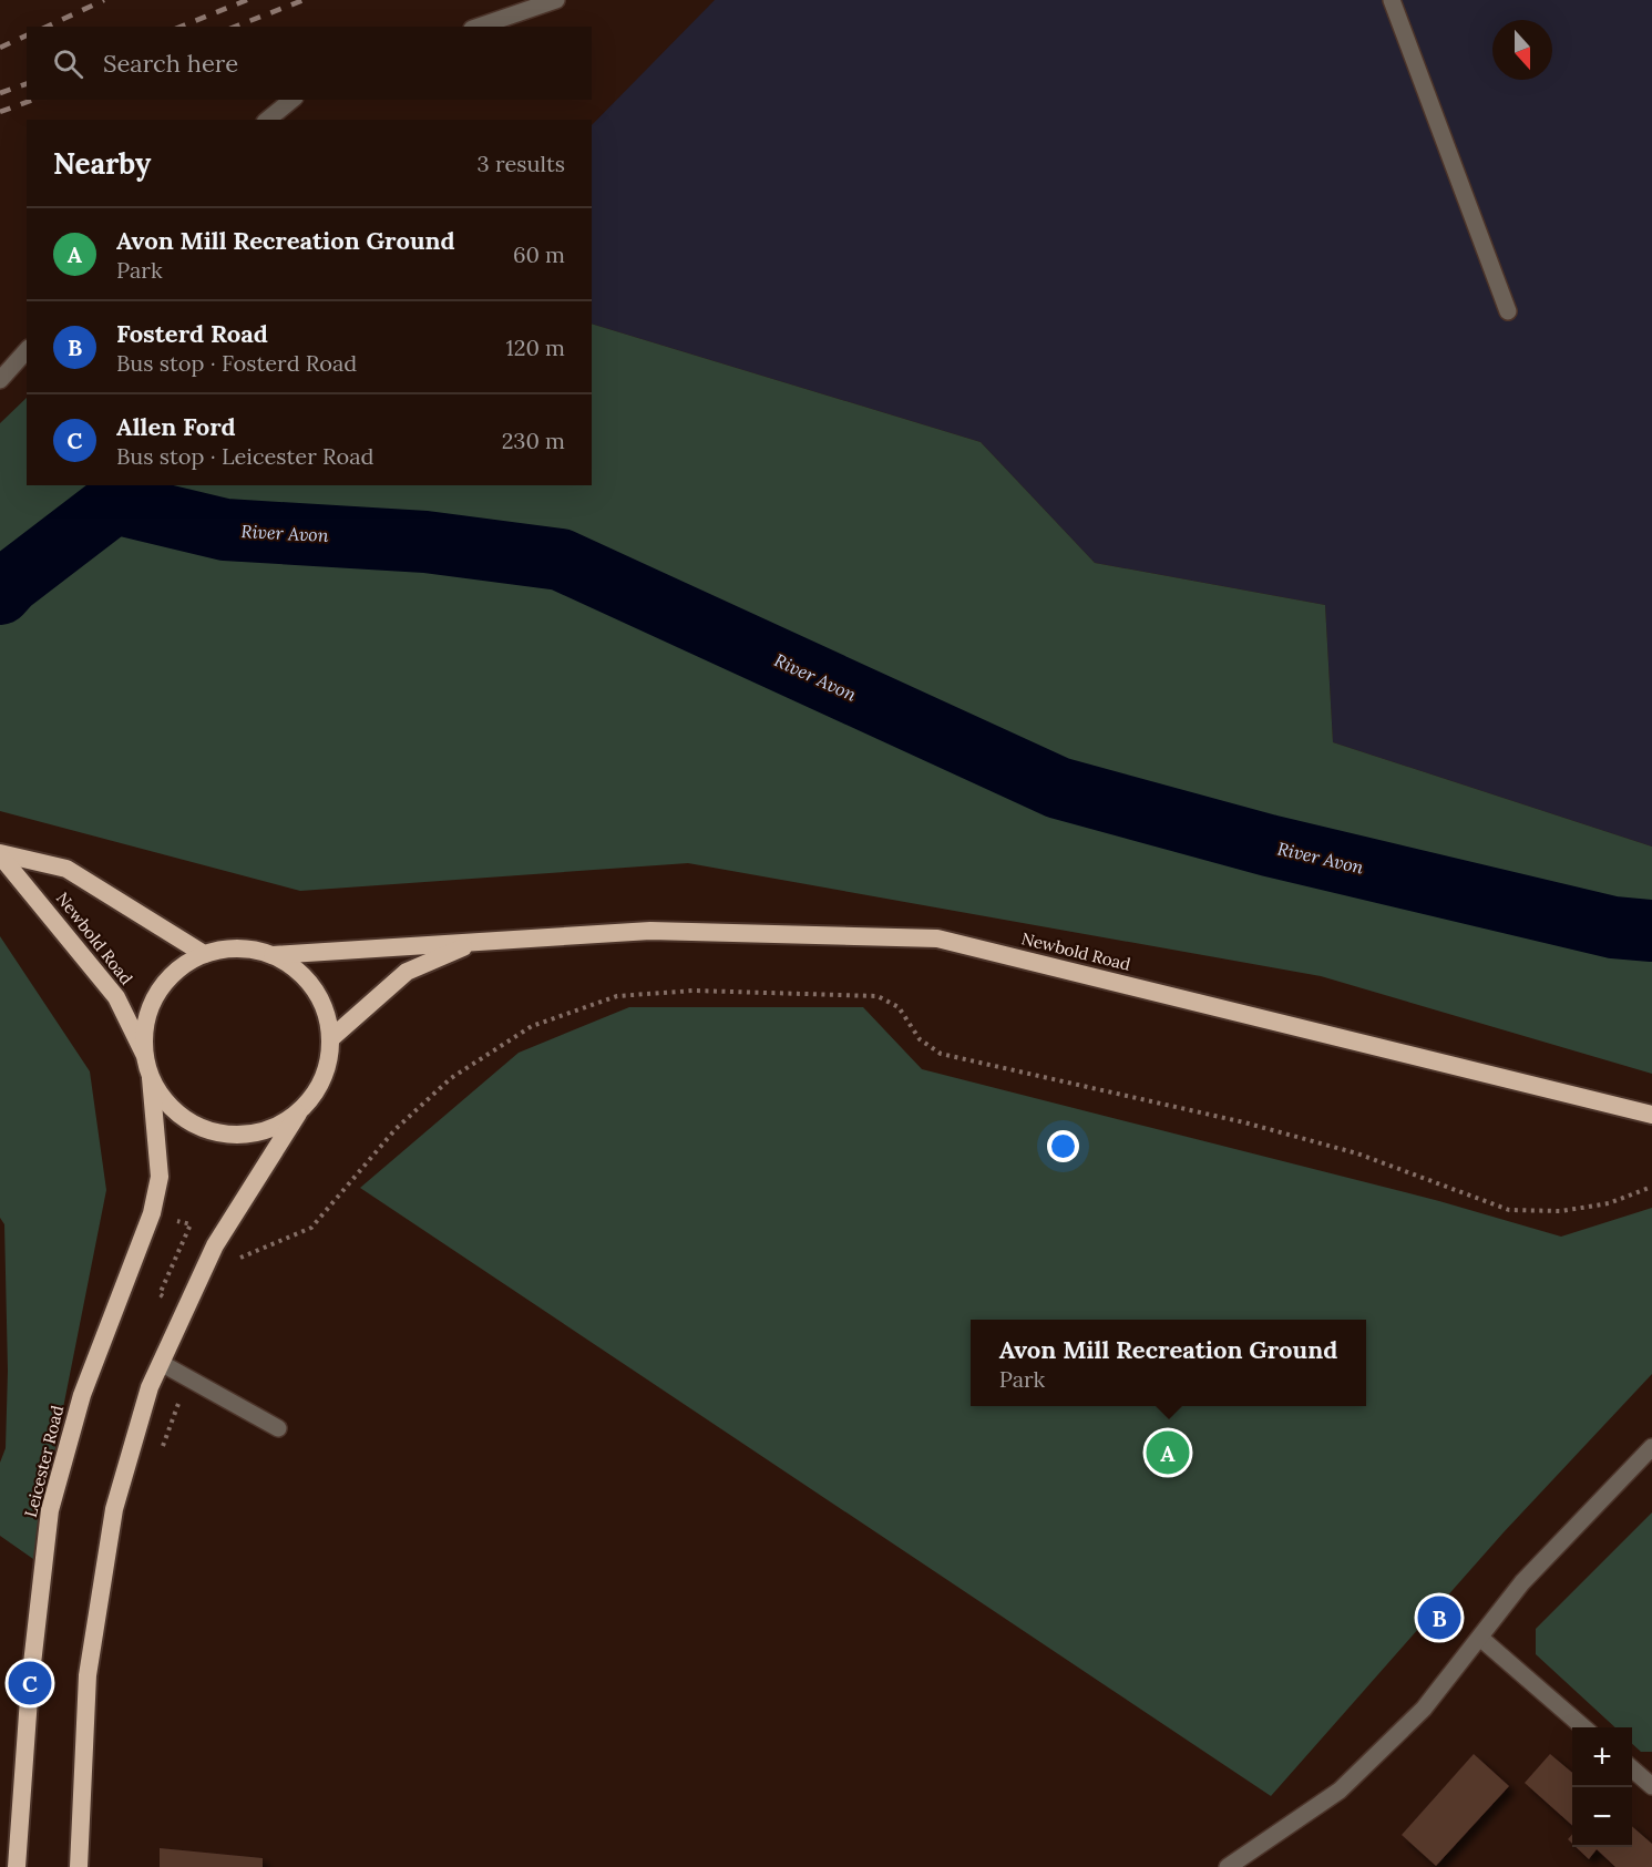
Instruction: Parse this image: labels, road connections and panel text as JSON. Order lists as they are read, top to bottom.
{
  "streets": {
    "highway": ["Newbold Road", "Leicester Road"]
  },
  "crossings": [
    ["Newbold Road", "Leicester Road"]
  ],
  "water": ["River Avon"],
  "north": "bottom",
  "page": {
    "search": "Search here",
    "heading": ["Nearby", "3 results"],
    "list": [
      {
        "mark": "A",
        "name": "Avon Mill Recreation Ground",
        "note": "Park",
        "value": "60 m"
      },
      {
        "mark": "B",
        "name": "Fosterd Road",
        "note": "Bus stop · Fosterd Road",
        "value": "120 m"
      },
      {
        "mark": "C",
        "name": "Allen Ford",
        "note": "Bus stop · Leicester Road",
        "value": "230 m"
      }
    ],
    "popup": ["Avon Mill Recreation Ground", "Park"],
    "pins": ["A", "B", "C"],
    "map_buttons": ["+", "−"]
  }
}
